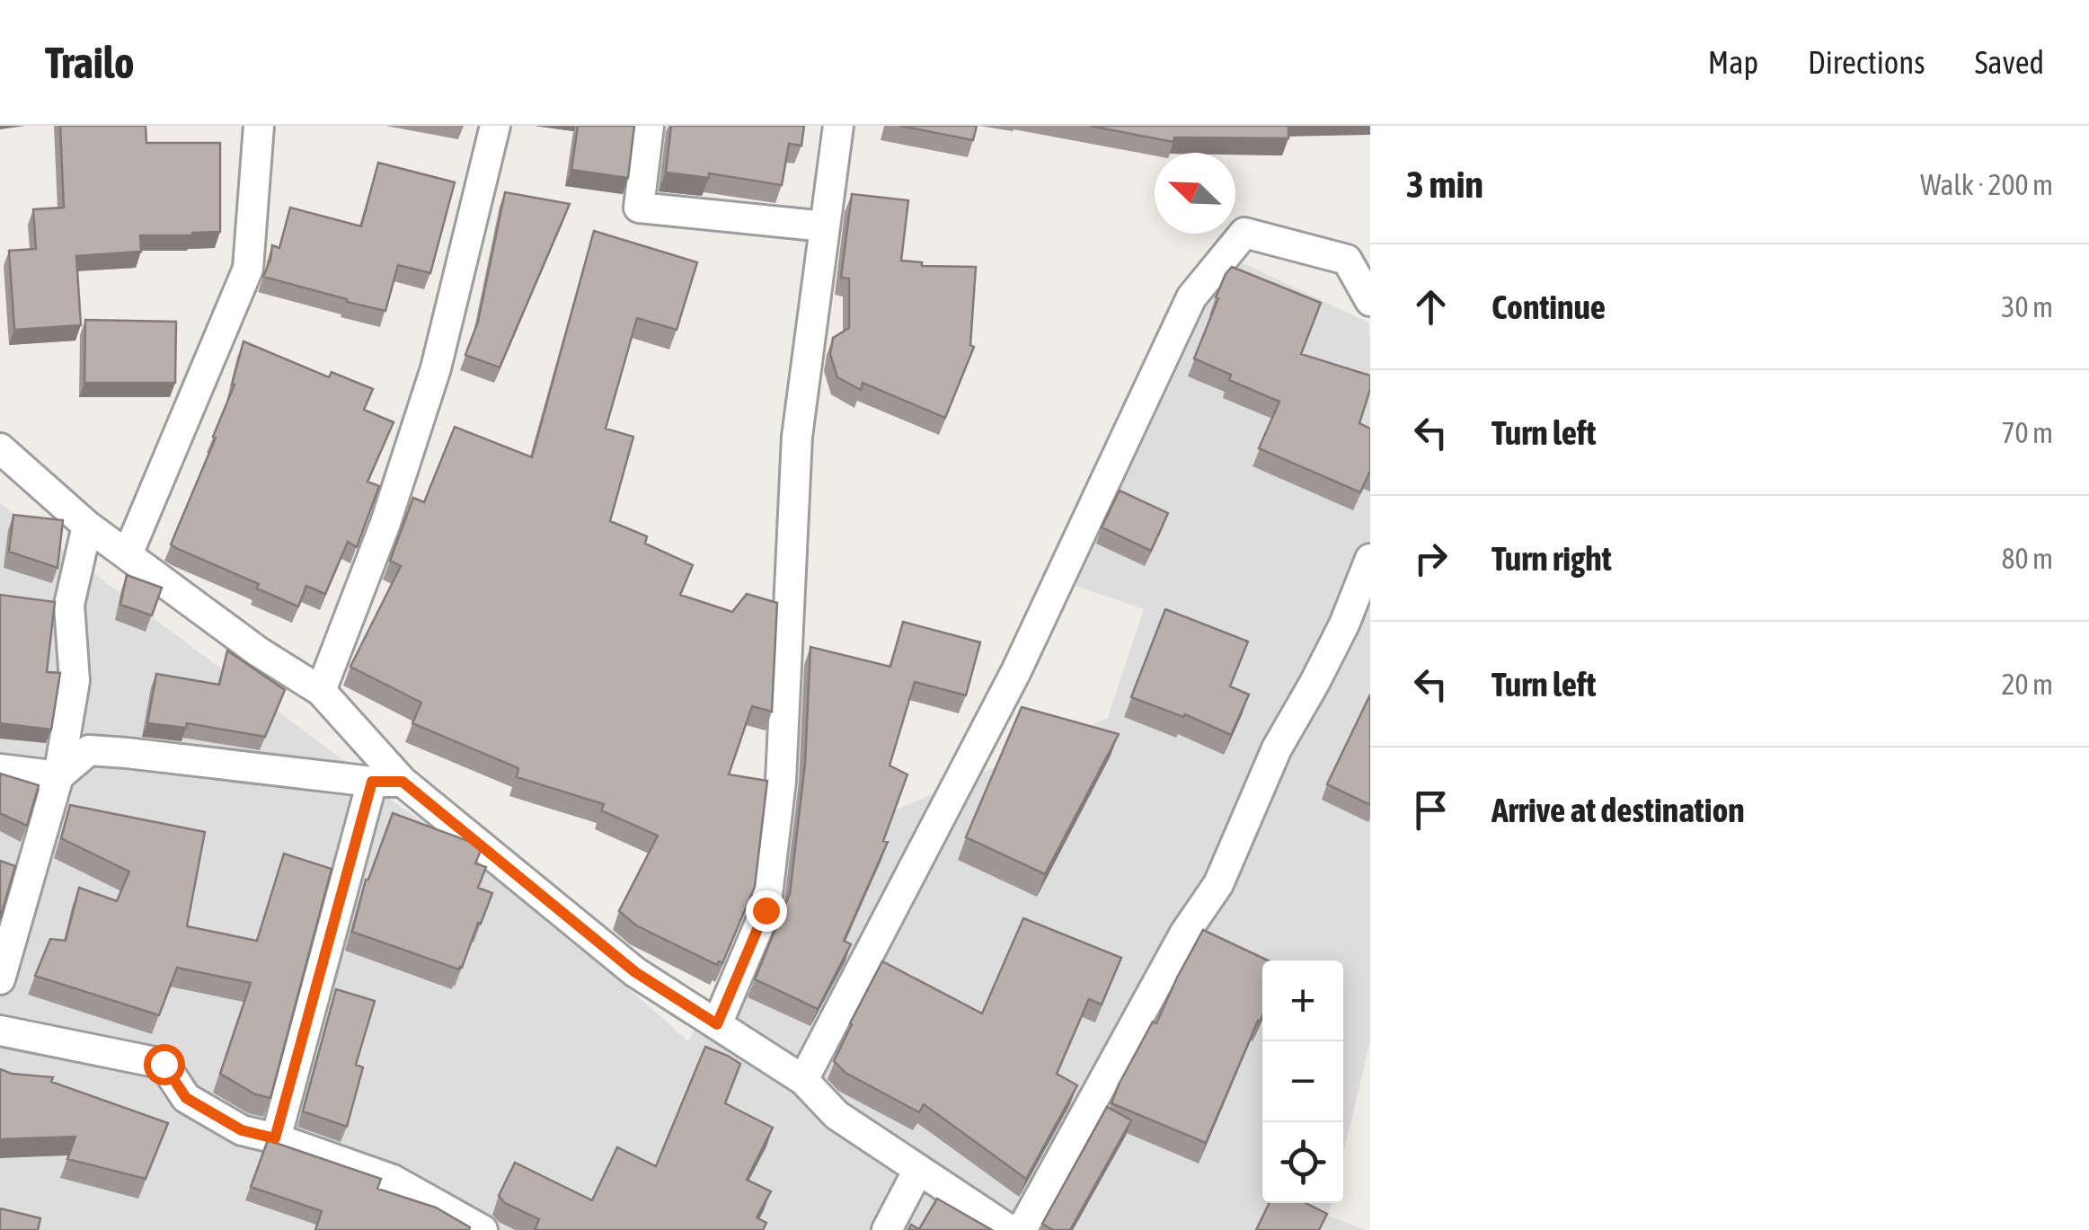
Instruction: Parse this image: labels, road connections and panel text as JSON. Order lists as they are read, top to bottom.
{
  "north": "top left",
  "page": {
    "header": "Trailo",
    "nav": ["Map", "Directions", "Saved"],
    "heading": ["3 min", "Walk · 200 m"],
    "list": [
      ["Continue", "30 m"],
      ["Turn left", "70 m"],
      ["Turn right", "80 m"],
      ["Turn left", "20 m"],
      "Arrive at destination"
    ],
    "map_buttons": ["+", "−"]
  }
}
